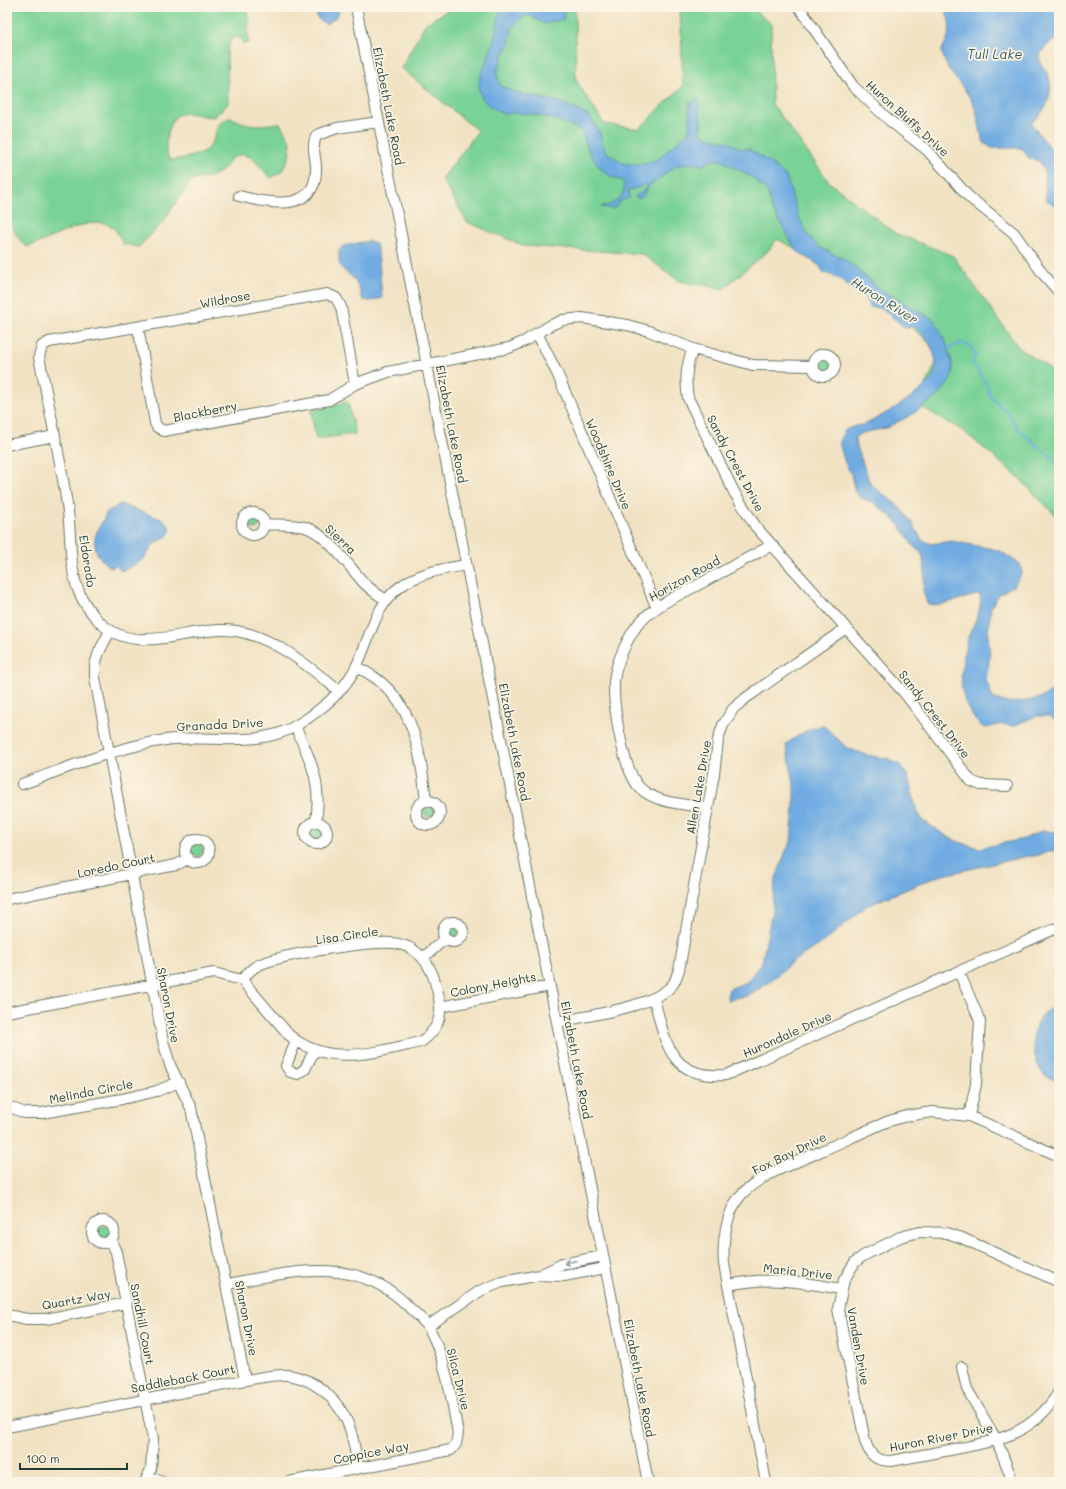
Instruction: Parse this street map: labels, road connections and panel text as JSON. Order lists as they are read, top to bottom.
{
  "streets": {
    "street": [
      "Elizabeth Lake Road",
      "Huron Bluffs Drive",
      "Wildrose",
      "Blackberry",
      "Sandy Crest Drive",
      "Woodshire Drive",
      "Sierra",
      "Eldorado",
      "Horizon Road",
      "Granada Drive",
      "Allen Lake Drive",
      "Loredo Court",
      "Lisa Circle",
      "Colony Heights",
      "Sharon Drive",
      "Hurondale Drive",
      "Melinda Circle",
      "Fox Bay Drive",
      "Maria Drive",
      "Quartz Way",
      "Sandhill Court",
      "Vanden Drive",
      "Saddleback Court",
      "Silca Drive",
      "Huron River Drive",
      "Coppice Way"
    ]
  },
  "crossings": [
    ["Elizabeth Lake Road", "Granada Drive"],
    ["Elizabeth Lake Road", "Colony Heights"],
    ["Wildrose", "Blackberry"],
    ["Wildrose", "Eldorado"],
    ["Sandy Crest Drive", "Horizon Road"],
    ["Sandy Crest Drive", "Allen Lake Drive"],
    ["Woodshire Drive", "Horizon Road"],
    ["Sierra", "Granada Drive"],
    ["Eldorado", "Granada Drive"],
    ["Eldorado", "Sharon Drive"],
    ["Horizon Road", "Allen Lake Drive"],
    ["Granada Drive", "Sharon Drive"],
    ["Allen Lake Drive", "Hurondale Drive"],
    ["Loredo Court", "Sharon Drive"],
    ["Lisa Circle", "Colony Heights"],
    ["Sharon Drive", "Melinda Circle"],
    ["Sharon Drive", "Saddleback Court"],
    ["Sharon Drive", "Silca Drive"],
    ["Fox Bay Drive", "Maria Drive"],
    ["Maria Drive", "Vanden Drive"],
    ["Quartz Way", "Sandhill Court"],
    ["Sandhill Court", "Saddleback Court"],
    ["Vanden Drive", "Huron River Drive"],
    ["Saddleback Court", "Coppice Way"],
    ["Silca Drive", "Coppice Way"]
  ],
  "water": ["Tull Lake", "Huron River"],
  "scale_bar": "100 m"
}
